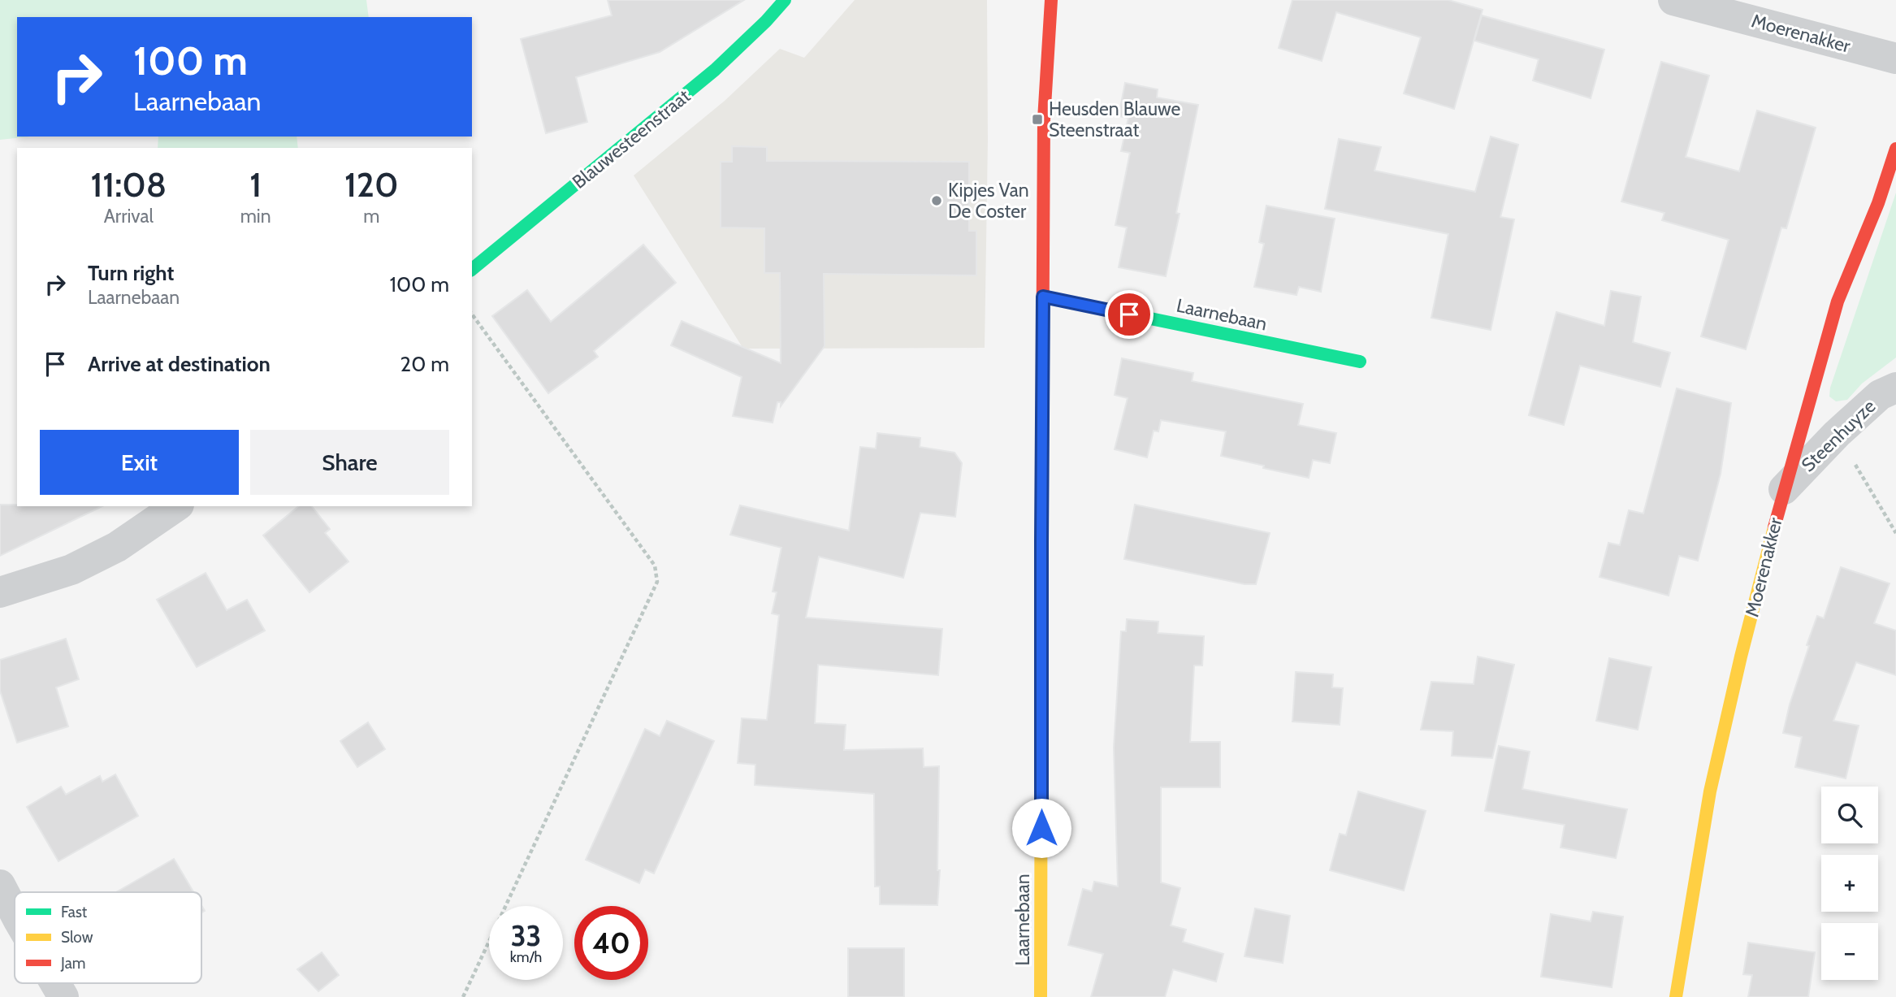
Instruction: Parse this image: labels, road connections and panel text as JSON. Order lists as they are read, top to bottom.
{
  "streets": {
    "street": [
      "Moerenakker",
      "Blauwesteenstraat",
      "Laarnebaan",
      "Steenhuyze"
    ]
  },
  "crossings": [
    ["Moerenakker", "Steenhuyze"]
  ],
  "places": {
    "transit": ["Heusden Blauwe Steenstraat"],
    "other": ["Kipjes Van De Coster"]
  },
  "legend": ["Fast", "Slow", "Jam"],
  "page": {
    "turn": ["100 m", "Laarnebaan"],
    "eta": [
      "11:08",
      "Arrival",
      "1",
      "min",
      "120",
      "m"
    ],
    "list": [
      {
        "name": "Turn right",
        "note": "Laarnebaan",
        "value": "100 m"
      },
      {
        "name": "Arrive at destination",
        "value": "20 m"
      }
    ],
    "buttons": ["Exit", "Share"],
    "map_buttons": ["+", "−"],
    "speed": "33 km/h",
    "limit": "40"
  }
}
